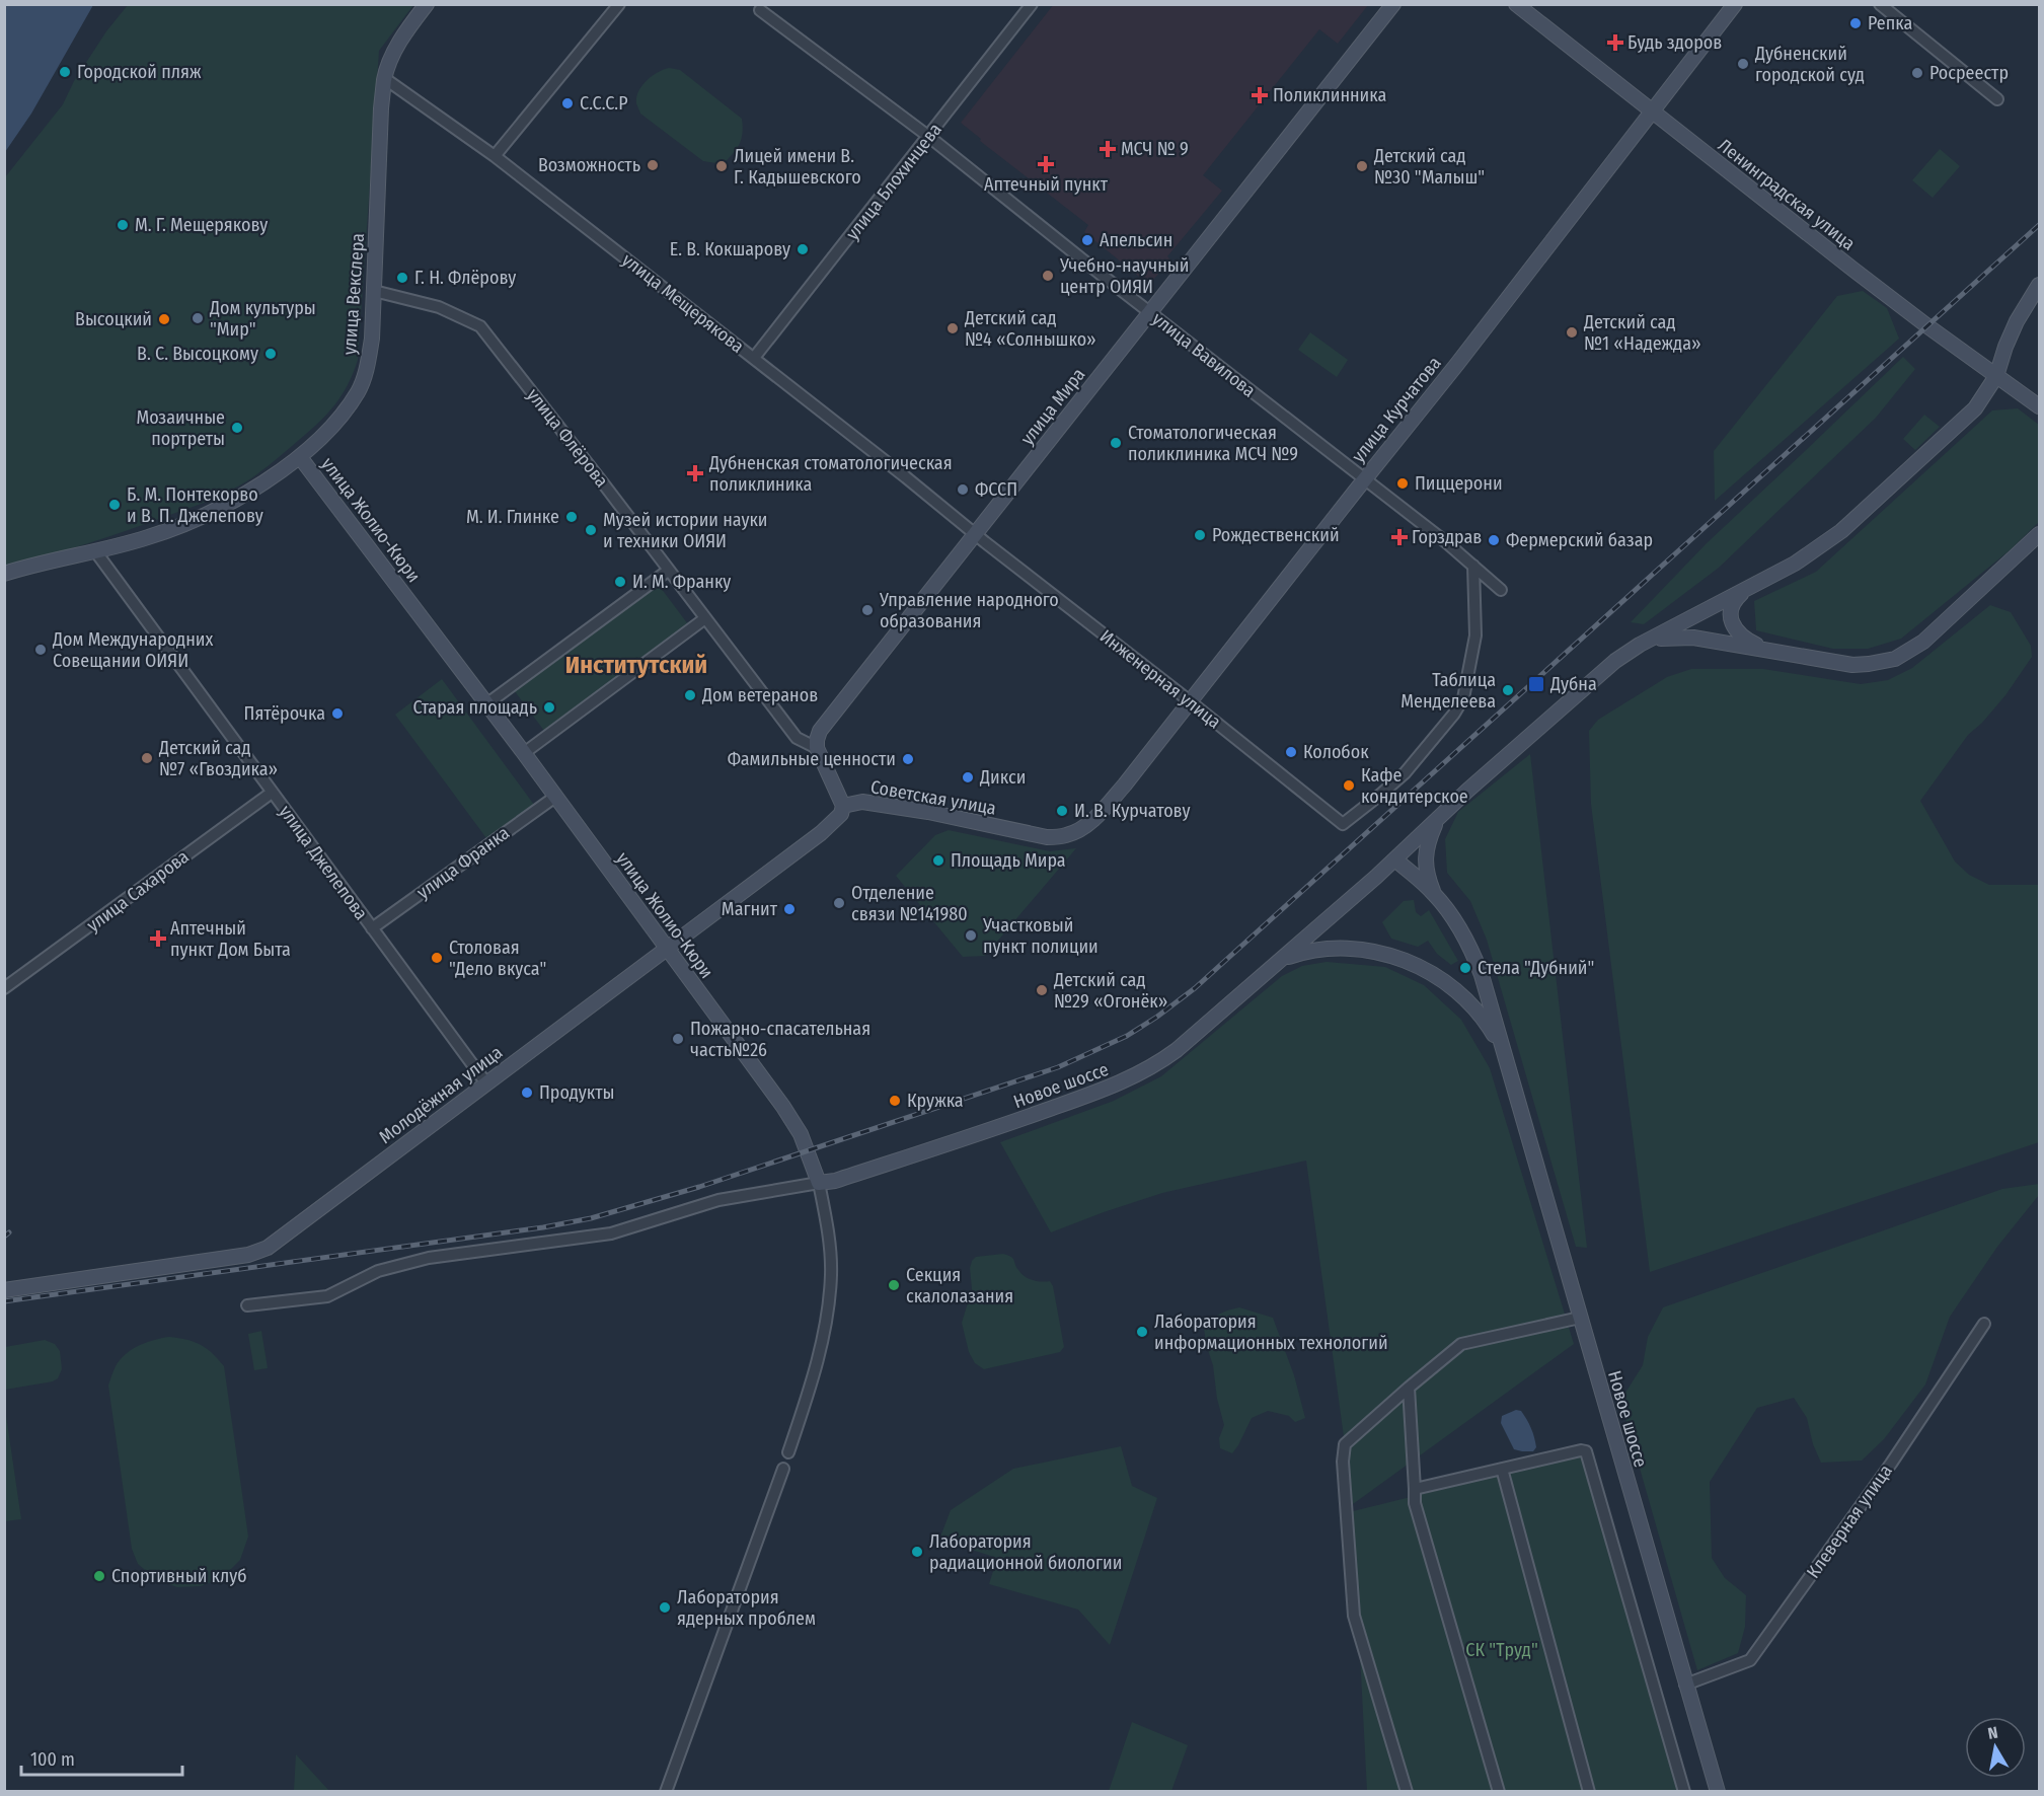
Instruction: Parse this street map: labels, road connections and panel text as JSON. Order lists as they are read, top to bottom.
{
  "streets": {
    "main road": [
      "Ленинградская улица",
      "улица Векслера",
      "улица Мира",
      "улица Курчатова",
      "улица Жолио-Кюри",
      "Советская улица",
      "Новое шоссе",
      "Молодёжная улица"
    ],
    "street": [
      "улица Блохинцева",
      "улица Мещерякова",
      "улица Вавилова",
      "улица Флёрова",
      "Инженерная улица",
      "улица Джелепова",
      "улица Франка",
      "улица Сахарова",
      "Клеверная улица"
    ]
  },
  "crossings": [
    ["улица Блохинцева", "улица Мещерякова"],
    ["улица Блохинцева", "улица Вавилова"],
    ["Ленинградская улица", "улица Курчатова"],
    ["улица Векслера", "улица Мещерякова"],
    ["улица Векслера", "улица Флёрова"],
    ["улица Векслера", "улица Жолио-Кюри"],
    ["улица Векслера", "улица Джелепова"],
    ["улица Мещерякова", "улица Мира"],
    ["улица Мещерякова", "Инженерная улица"],
    ["улица Вавилова", "улица Мира"],
    ["улица Вавилова", "улица Курчатова"],
    ["улица Вавилова", "Инженерная улица"],
    ["улица Мира", "улица Флёрова"],
    ["улица Мира", "Инженерная улица"],
    ["улица Мира", "Советская улица"],
    ["улица Курчатова", "Инженерная улица"],
    ["улица Курчатова", "Советская улица"],
    ["улица Флёрова", "Советская улица"],
    ["улица Жолио-Кюри", "улица Франка"],
    ["улица Жолио-Кюри", "Новое шоссе"],
    ["улица Жолио-Кюри", "Молодёжная улица"],
    ["Советская улица", "Молодёжная улица"],
    ["улица Джелепова", "улица Франка"],
    ["улица Джелепова", "улица Сахарова"],
    ["улица Джелепова", "Молодёжная улица"],
    ["Новое шоссе", "Клеверная улица"]
  ],
  "districts": ["Институтский"],
  "parks": ["СК \"Труд\""],
  "places": {
    "other": [
      "Репка",
      "Дубненский городской суд",
      "Городской пляж",
      "Росреестр",
      "С.С.С.Р",
      "Возможность",
      "Лицей имени В. Г. Кадышевского",
      "Детский сад №30 \"Малыш\"",
      "М. Г. Мещерякову",
      "Апельсин",
      "Е. В. Кокшарову",
      "Учебно-научный центр ОИЯИ",
      "Г. Н. Флёрову",
      "Дом культуры \"Мир\"",
      "Высоцкий",
      "Детский сад №4 «Солнышко»",
      "Детский сад №1 «Надежда»",
      "В. С. Высоцкому",
      "Мозаичные портреты",
      "Стоматологическая поликлиника МСЧ №9",
      "Пиццерони",
      "ФССП",
      "Б. М. Понтекорво и В. П. Джелепову",
      "М. И. Глинке",
      "Музей истории науки и техники ОИЯИ",
      "Рождественский",
      "Фермерский базар",
      "И. М. Франку",
      "Управление народного образования",
      "Дом Международних Совещании ОИЯИ",
      "Таблица Менделеева",
      "Дом ветеранов",
      "Старая площадь",
      "Пятёрочка",
      "Колобок",
      "Детский сад №7 «Гвоздика»",
      "Фамильные ценности",
      "Дикси",
      "Кафе кондитерское",
      "И. В. Курчатову",
      "Площадь Мира",
      "Отделение связи №141980",
      "Магнит",
      "Участковый пункт полиции",
      "Столовая \"Дело вкуса\"",
      "Стела \"Дубний\"",
      "Детский сад №29 «Огонёк»",
      "Пожарно-спасательная часть№26",
      "Продукты",
      "Кружка",
      "Секция скалолазания",
      "Лаборатория информационных технологий",
      "Лаборатория радиационной биологии",
      "Спортивный клуб",
      "Лаборатория ядерных проблем"
    ],
    "health": [
      "Будь здоров",
      "Поликлинника",
      "МСЧ № 9",
      "Аптечный пункт",
      "Дубненская стоматологическая поликлиника",
      "Горздрав",
      "Аптечный пункт Дом Быта"
    ],
    "transit": ["Дубна"]
  },
  "scale_bar": "100 m",
  "north": "top"
}
